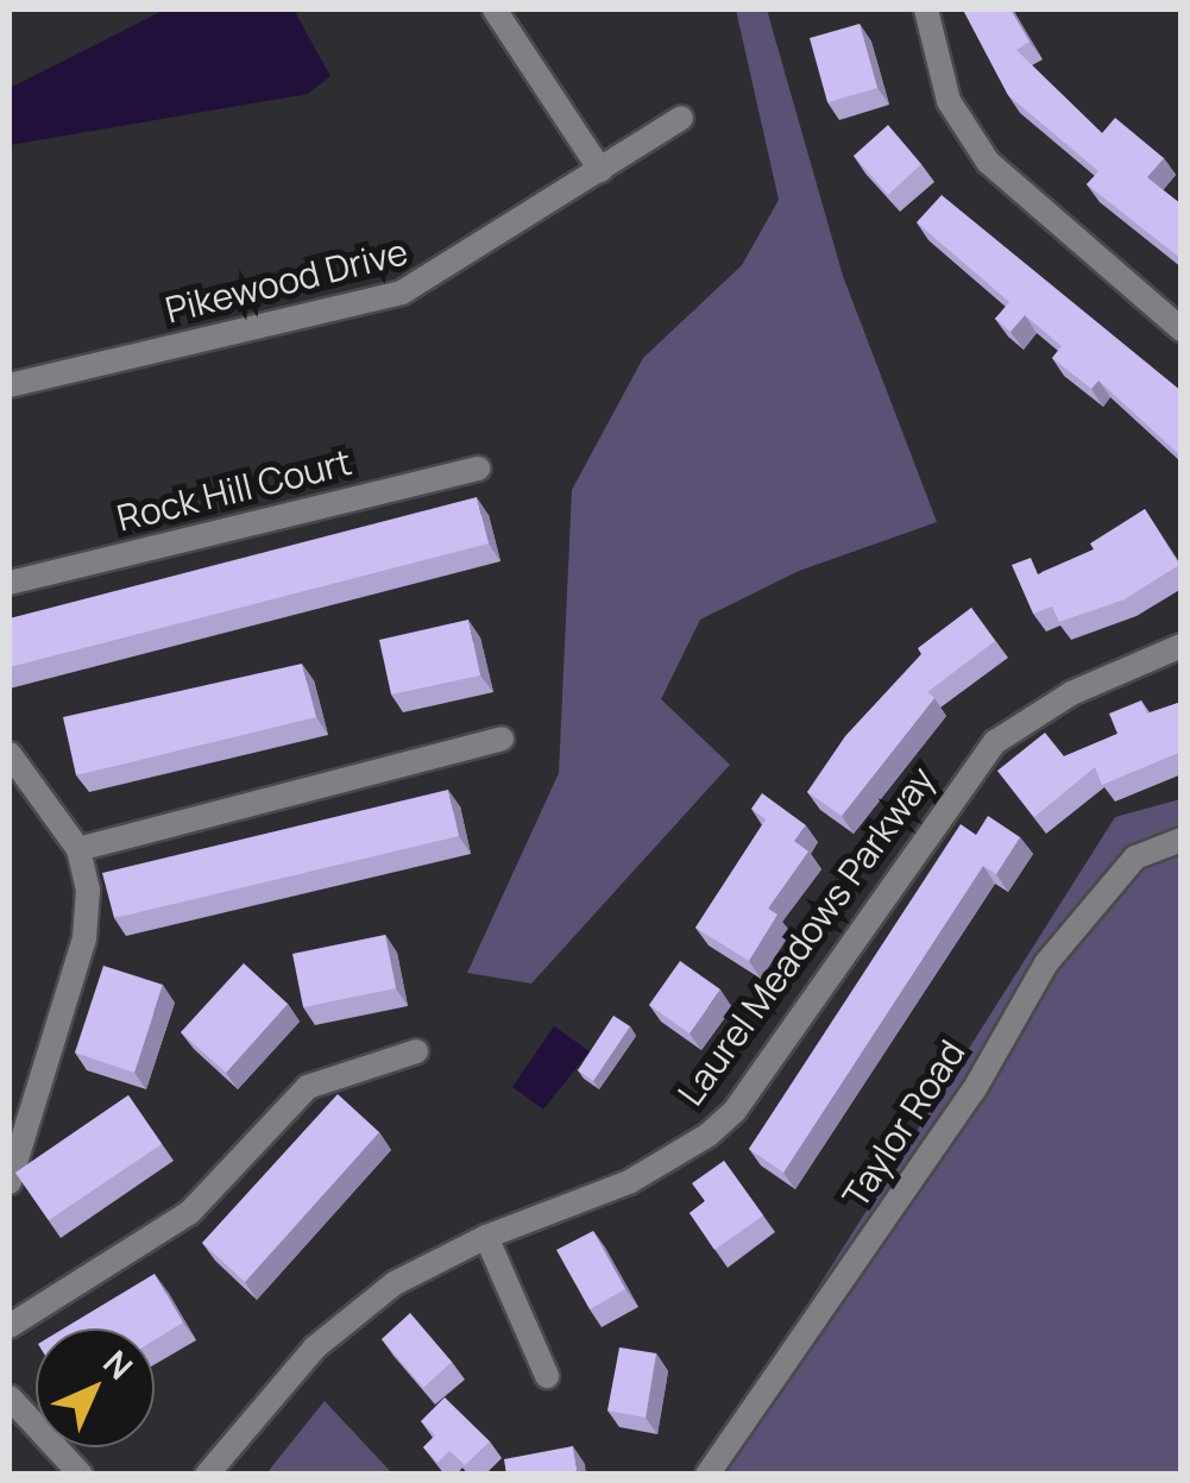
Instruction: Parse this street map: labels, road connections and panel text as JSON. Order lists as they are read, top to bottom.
{
  "streets": {
    "street": [
      "Pikewood Drive",
      "Rock Hill Court",
      "Laurel Meadows Parkway",
      "Taylor Road"
    ]
  },
  "north": "top right"
}
